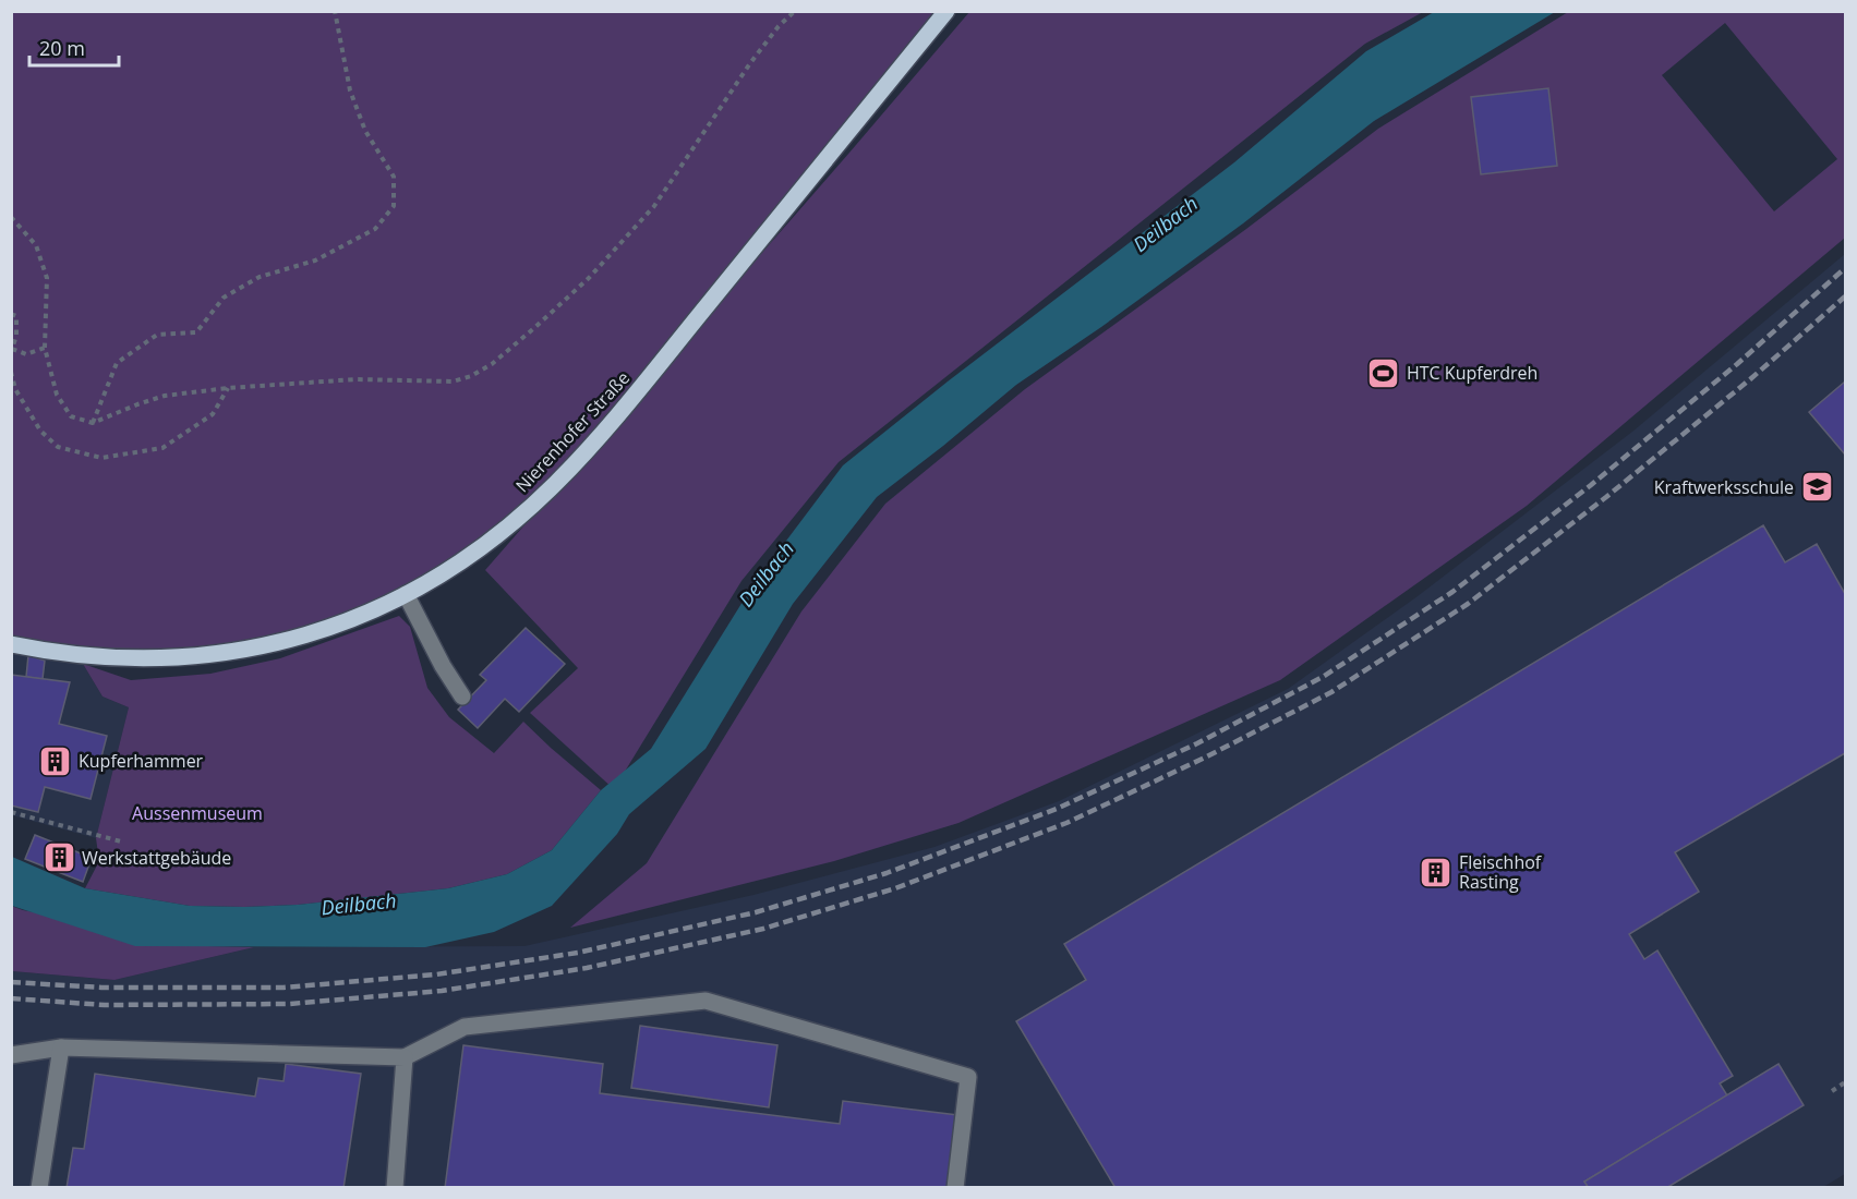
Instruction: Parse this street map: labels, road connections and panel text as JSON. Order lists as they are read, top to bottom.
{
  "streets": {
    "main road": ["Nierenhofer Straße"]
  },
  "water": ["Deilbach"],
  "parks": ["Aussenmuseum"],
  "places": {
    "sports": ["HTC Kupferdreh"],
    "school or university": ["Kraftwerksschule"],
    "building": ["Kupferhammer", "Werkstattgebäude", "Fleischhof Rasting"]
  },
  "scale_bar": "20 m"
}
